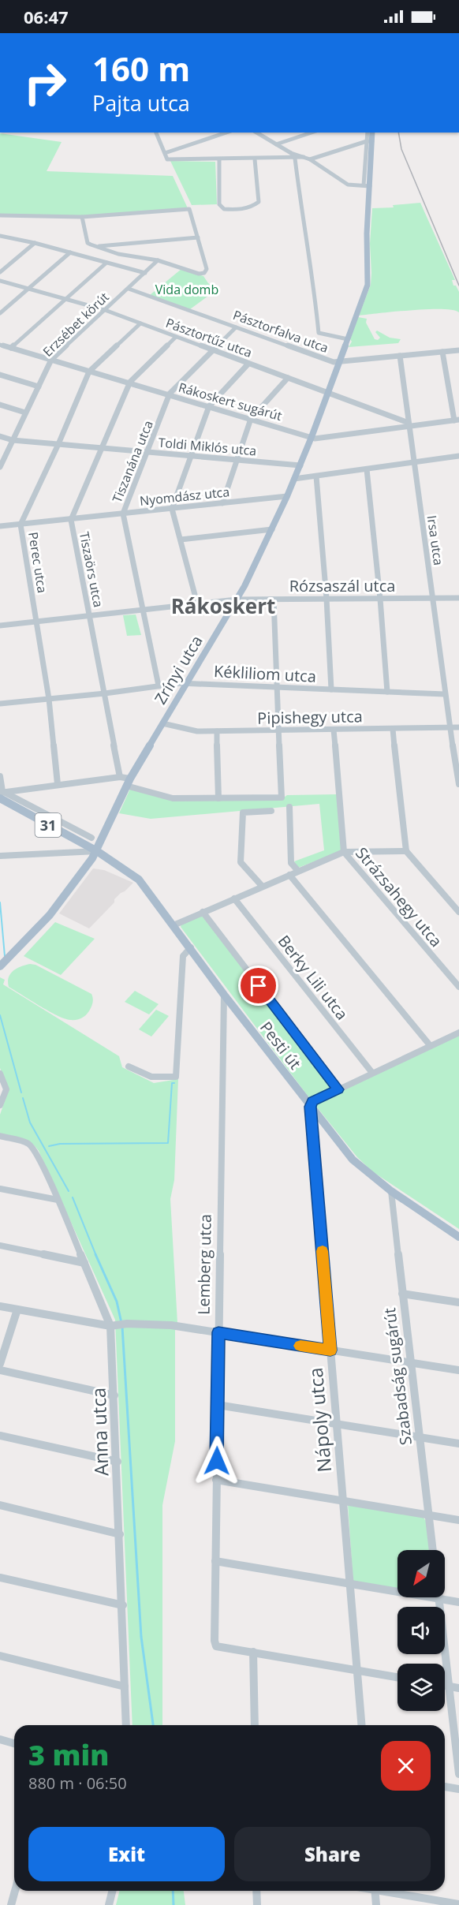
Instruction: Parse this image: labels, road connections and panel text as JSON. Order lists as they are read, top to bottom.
{
  "streets": {
    "main road": ["Zrínyi utca", "31", "Pesti út"],
    "street": [
      "Erzsébet körút",
      "Pásztorfalva utca",
      "Pásztortűz utca",
      "Rákoskert sugárút",
      "Toldi Miklós utca",
      "Tiszanána utca",
      "Nyomdász utca",
      "Irsa utca",
      "Perec utca",
      "Tiszaörs utca",
      "Rózsaszál utca",
      "Kékliliom utca",
      "Pipishegy utca",
      "Strázsahegy utca",
      "Berky Lili utca",
      "Lemberg utca",
      "Szabadság sugárút",
      "Nápoly utca",
      "Anna utca"
    ]
  },
  "crossings": [
    ["Erzsébet körút", "Pásztorfalva utca"],
    ["Erzsébet körút", "Pásztortűz utca"],
    ["Erzsébet körút", "Rákoskert sugárút"],
    ["Erzsébet körút", "Toldi Miklós utca"],
    ["Pásztorfalva utca", "Tiszanána utca"],
    ["Pásztorfalva utca", "Irsa utca"],
    ["Pásztorfalva utca", "Zrínyi utca"],
    ["Pásztortűz utca", "Rákoskert sugárút"],
    ["Pásztortűz utca", "Tiszanána utca"],
    ["Pásztortűz utca", "Irsa utca"],
    ["Pásztortűz utca", "Perec utca"],
    ["Pásztortűz utca", "Tiszaörs utca"],
    ["Pásztortűz utca", "Zrínyi utca"],
    ["Rákoskert sugárút", "Tiszanána utca"],
    ["Rákoskert sugárút", "Irsa utca"],
    ["Rákoskert sugárút", "Perec utca"],
    ["Rákoskert sugárút", "Tiszaörs utca"],
    ["Rákoskert sugárút", "Zrínyi utca"],
    ["Toldi Miklós utca", "Tiszanána utca"],
    ["Toldi Miklós utca", "Perec utca"],
    ["Toldi Miklós utca", "Tiszaörs utca"],
    ["Toldi Miklós utca", "Zrínyi utca"],
    ["Tiszanána utca", "Nyomdász utca"],
    ["Tiszanána utca", "Rózsaszál utca"],
    ["Tiszanána utca", "Kékliliom utca"],
    ["Nyomdász utca", "Perec utca"],
    ["Nyomdász utca", "Tiszaörs utca"],
    ["Nyomdász utca", "Zrínyi utca"],
    ["Irsa utca", "Rózsaszál utca"],
    ["Irsa utca", "Kékliliom utca"],
    ["Irsa utca", "Pipishegy utca"],
    ["Perec utca", "Rózsaszál utca"],
    ["Perec utca", "Kékliliom utca"],
    ["Tiszaörs utca", "Rózsaszál utca"],
    ["Tiszaörs utca", "Kékliliom utca"],
    ["Rózsaszál utca", "Zrínyi utca"],
    ["Zrínyi utca", "Kékliliom utca"],
    ["Zrínyi utca", "Pipishegy utca"],
    ["Zrínyi utca", "Pesti út"],
    ["Pipishegy utca", "Strázsahegy utca"],
    ["Pesti út", "Lemberg utca"],
    ["Pesti út", "Szabadság sugárút"],
    ["Pesti út", "Nápoly utca"]
  ],
  "districts": ["Rákoskert"],
  "parks": ["Vida domb"],
  "north": "bottom left",
  "page": {
    "status": "06:47",
    "turn": ["160 m", "Pajta utca"],
    "heading": ["3 min", "880 m · 06:50"],
    "buttons": ["Exit", "Share"]
  }
}
